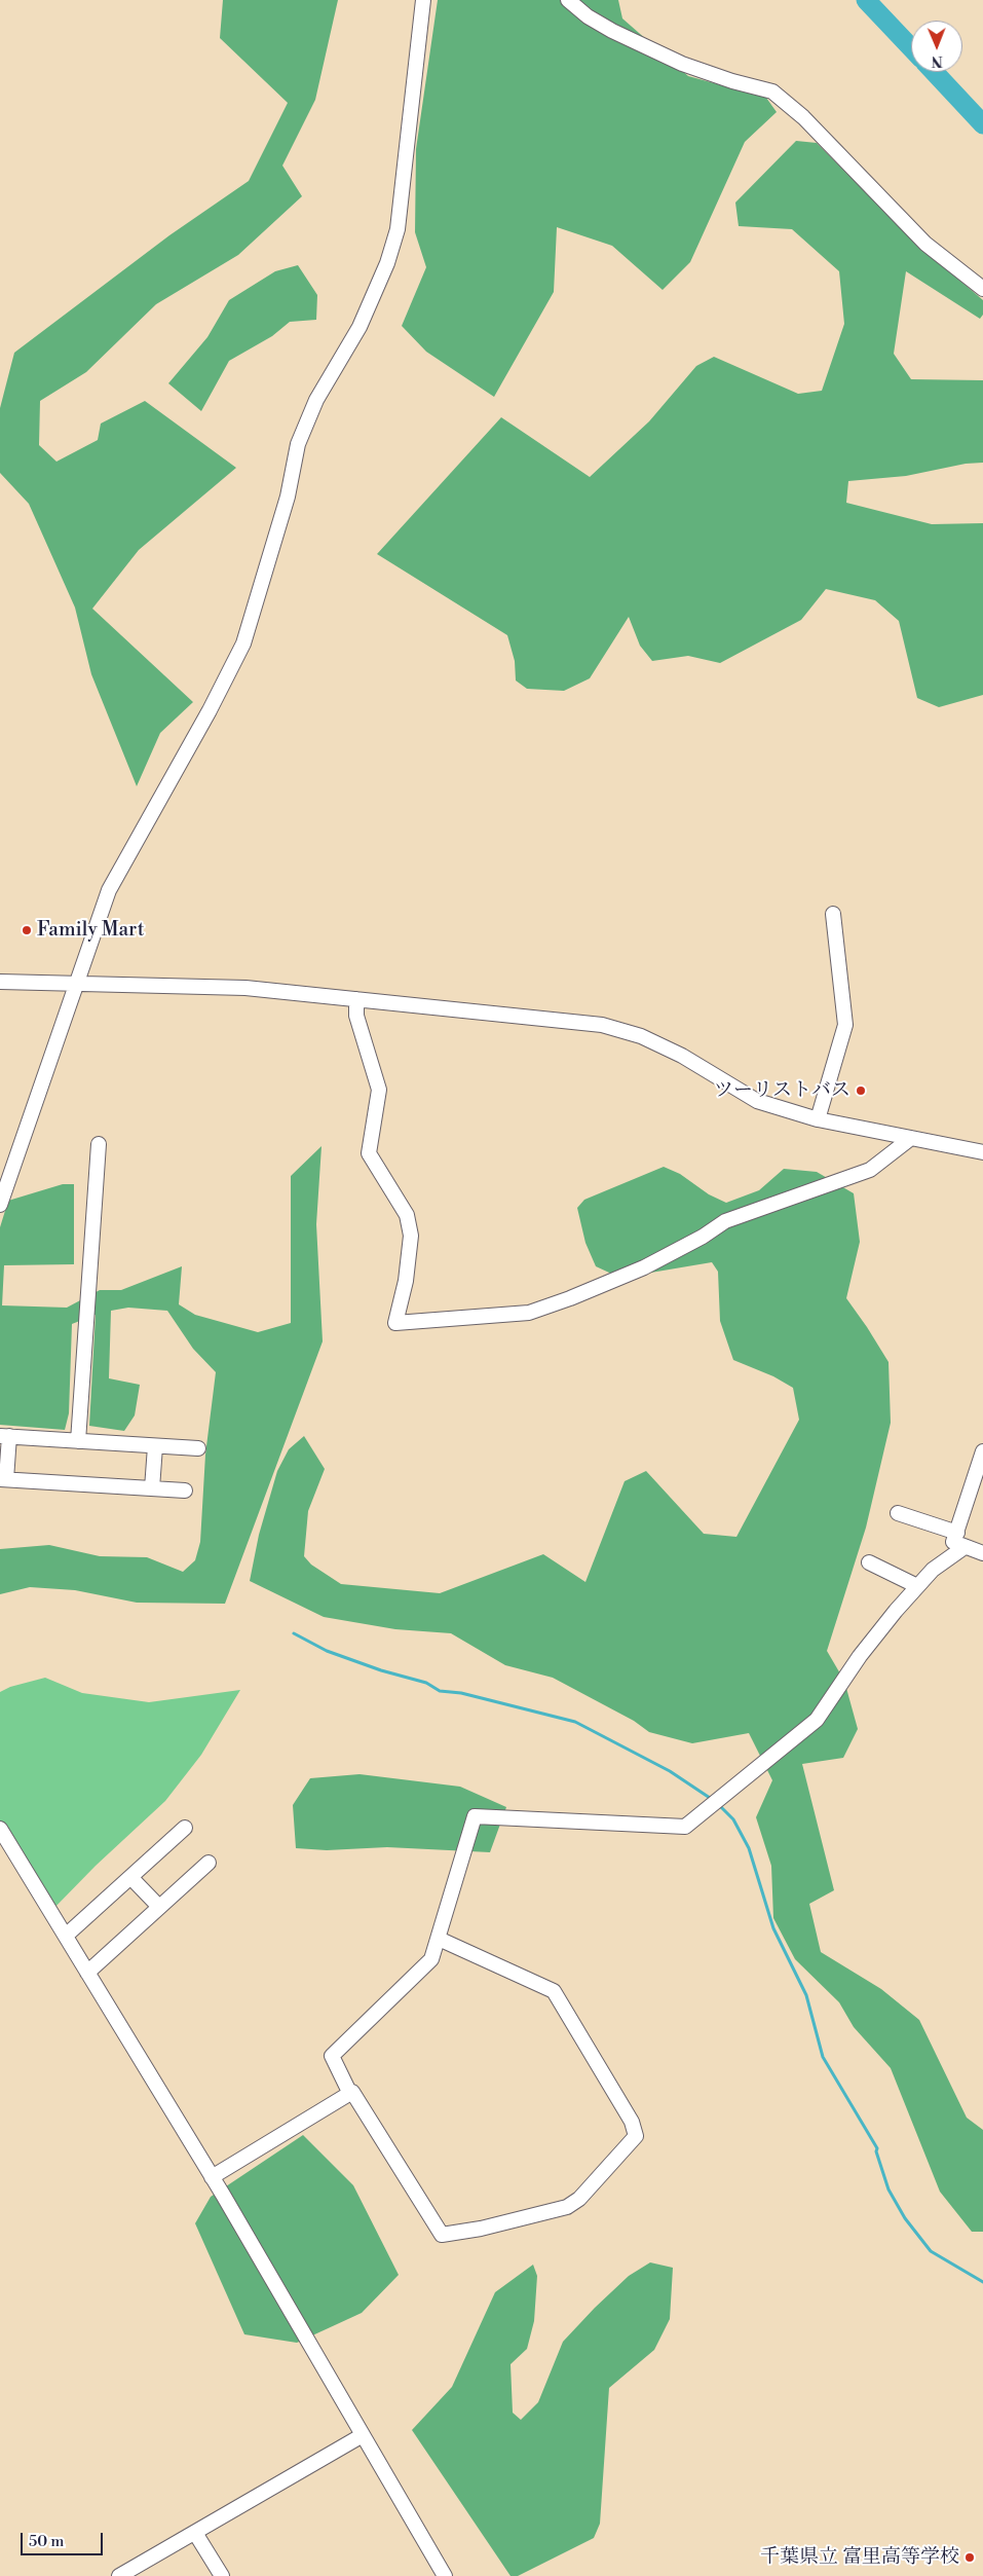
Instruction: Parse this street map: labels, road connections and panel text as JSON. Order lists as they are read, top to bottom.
{
  "places": ["Family Mart", "ツーリストバス", "千葉県立 富里高等学校"],
  "scale_bar": "50 m",
  "north": "bottom"
}
